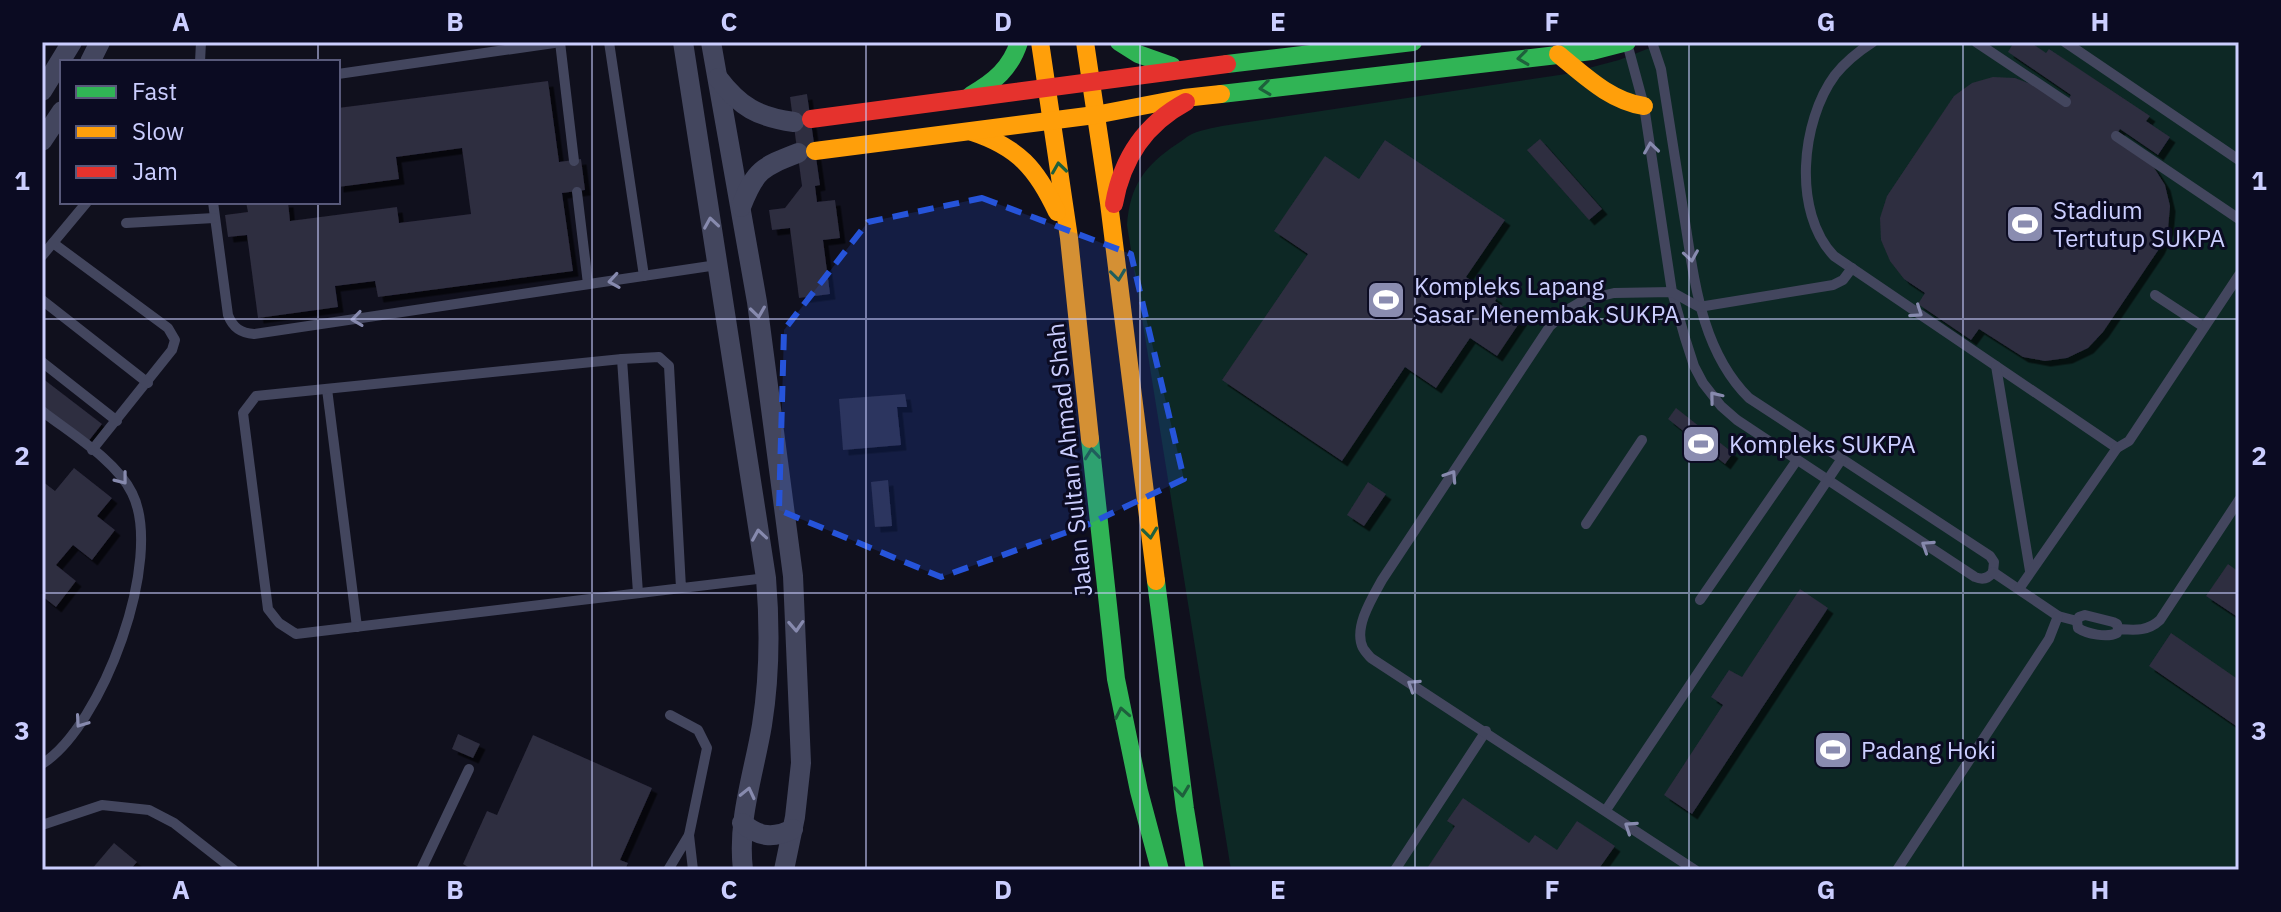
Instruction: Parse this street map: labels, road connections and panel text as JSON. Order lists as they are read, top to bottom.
{
  "streets": {
    "main road": ["Jalan Sultan Ahmad Shah"]
  },
  "places": {
    "sports": [
      "Stadium Tertutup SUKPA",
      "Kompleks Lapang Sasar Menembak SUKPA",
      "Kompleks SUKPA",
      "Padang Hoki"
    ]
  },
  "legend": ["Fast", "Slow", "Jam"],
  "grid": {
    "columns": [
      "A",
      "B",
      "C",
      "D",
      "E",
      "F",
      "G",
      "H"
    ],
    "rows": ["1", "2", "3"]
  }
}
